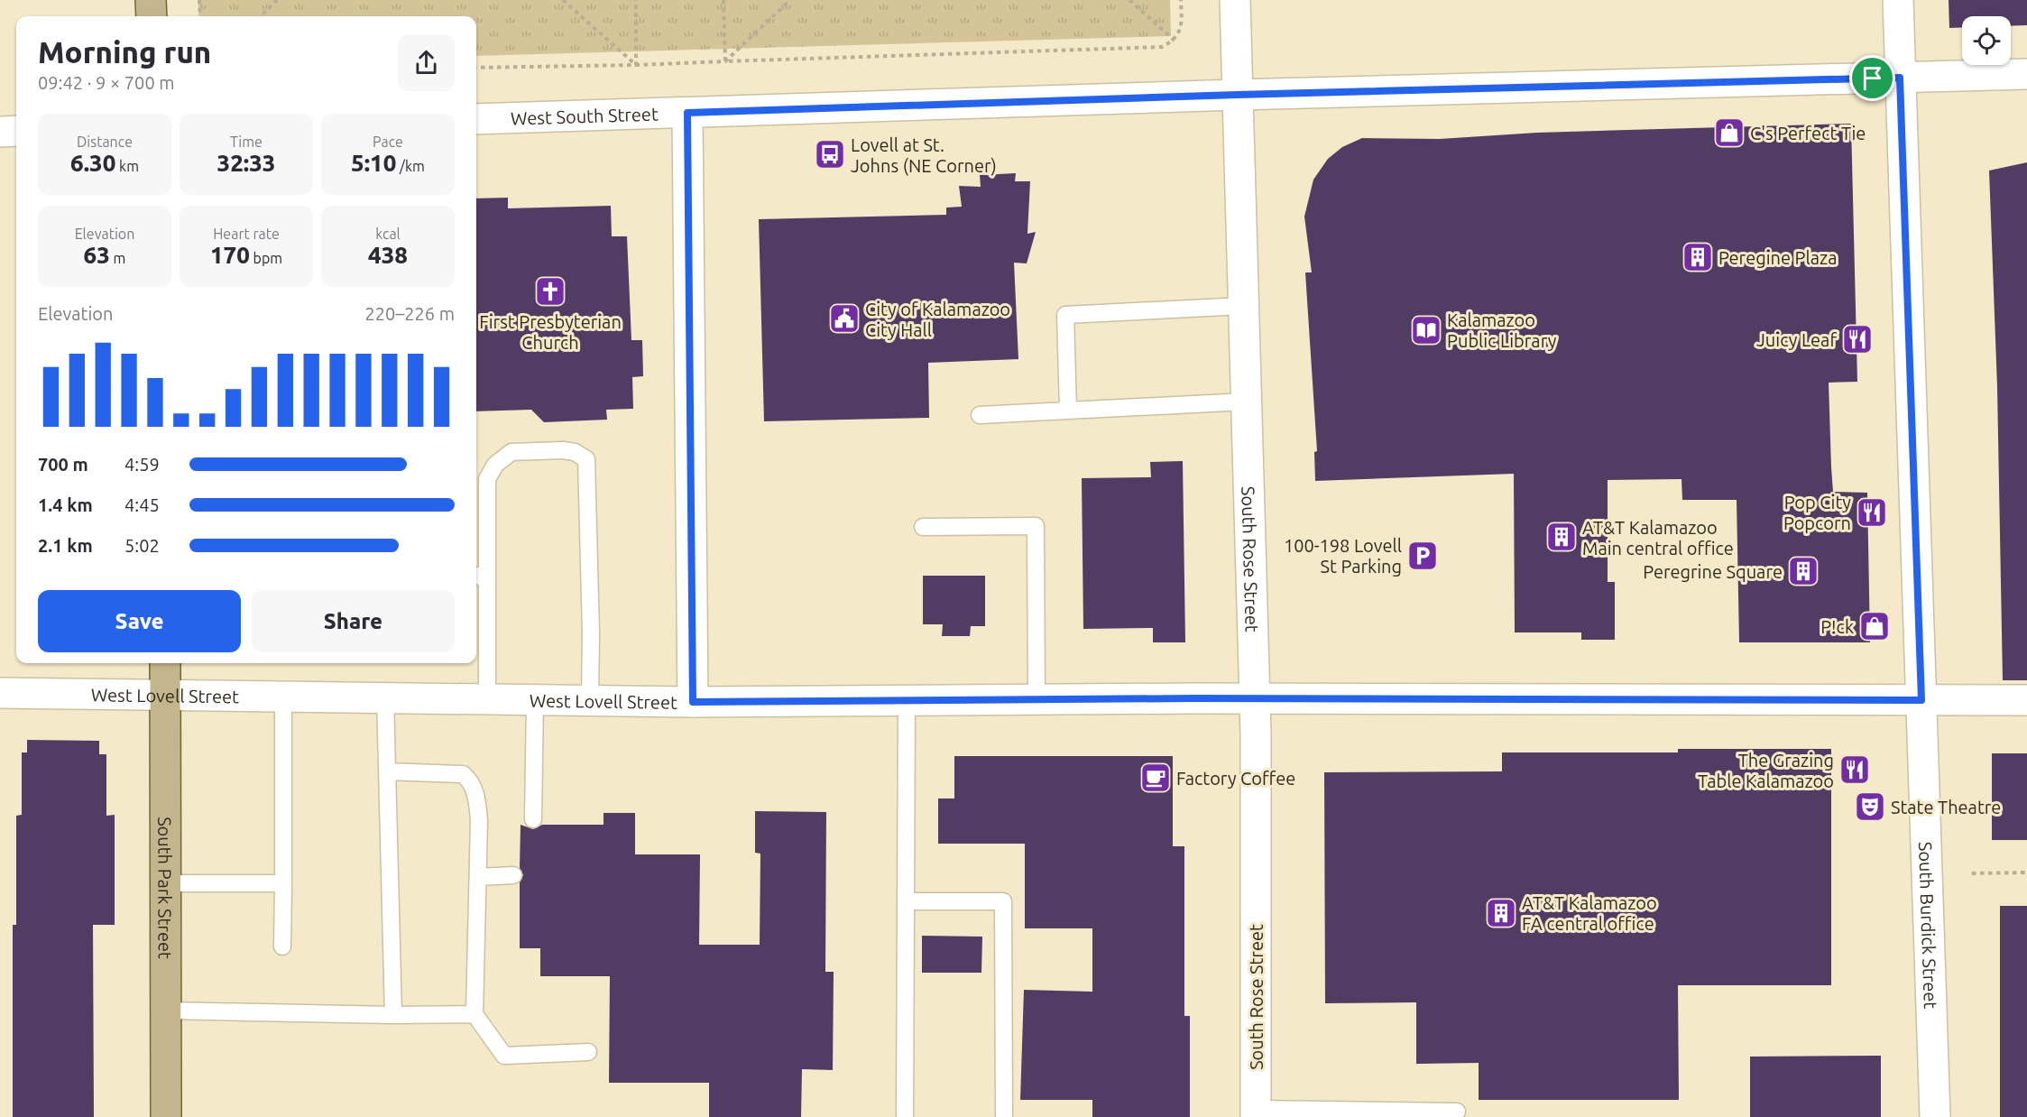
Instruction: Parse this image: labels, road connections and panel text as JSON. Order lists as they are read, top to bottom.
{
  "streets": {
    "main road": ["South Park Street"],
    "street": [
      "West South Street",
      "South Rose Street",
      "West Lovell Street",
      "South Burdick Street"
    ]
  },
  "crossings": [
    ["West South Street", "South Rose Street"],
    ["West South Street", "South Burdick Street"],
    ["South Rose Street", "West Lovell Street"],
    ["West Lovell Street", "South Park Street"],
    ["West Lovell Street", "South Burdick Street"]
  ],
  "places": {
    "shop": ["C's Perfect Tie", "P!ck"],
    "bus stop": ["Lovell at St. Johns (NE Corner)"],
    "building": [
      "Peregine Plaza",
      "AT&T Kalamazoo Main central office",
      "Peregrine Square",
      "AT&T Kalamazoo FA central office"
    ],
    "church": ["First Presbyterian Church"],
    "public building": ["City of Kalamazoo City Hall"],
    "library": ["Kalamazoo Public Library"],
    "restaurant": ["Juicy Leaf", "Pop City Popcorn", "The Grazing Table Kalamazoo"],
    "parking": ["100-198 Lovell St Parking"],
    "cafe": ["Factory Coffee"],
    "theatre": ["State Theatre"]
  },
  "page": {
    "heading": ["Morning run", "09:42 · 9 × 700 m"],
    "stats": [
      ["Distance", "6.30 km"],
      ["Time", "32:33"],
      ["Pace", "5:10 /km"],
      ["Elevation", "63 m"],
      ["Heart rate", "170 bpm"],
      ["kcal", "438"]
    ],
    "chart": ["Elevation", "220–226 m"],
    "list": [
      {
        "name": "700 m",
        "note": "4:59"
      },
      {
        "name": "1.4 km",
        "note": "4:45"
      },
      {
        "name": "2.1 km",
        "note": "5:02"
      }
    ],
    "buttons": ["Save", "Share"]
  }
}
